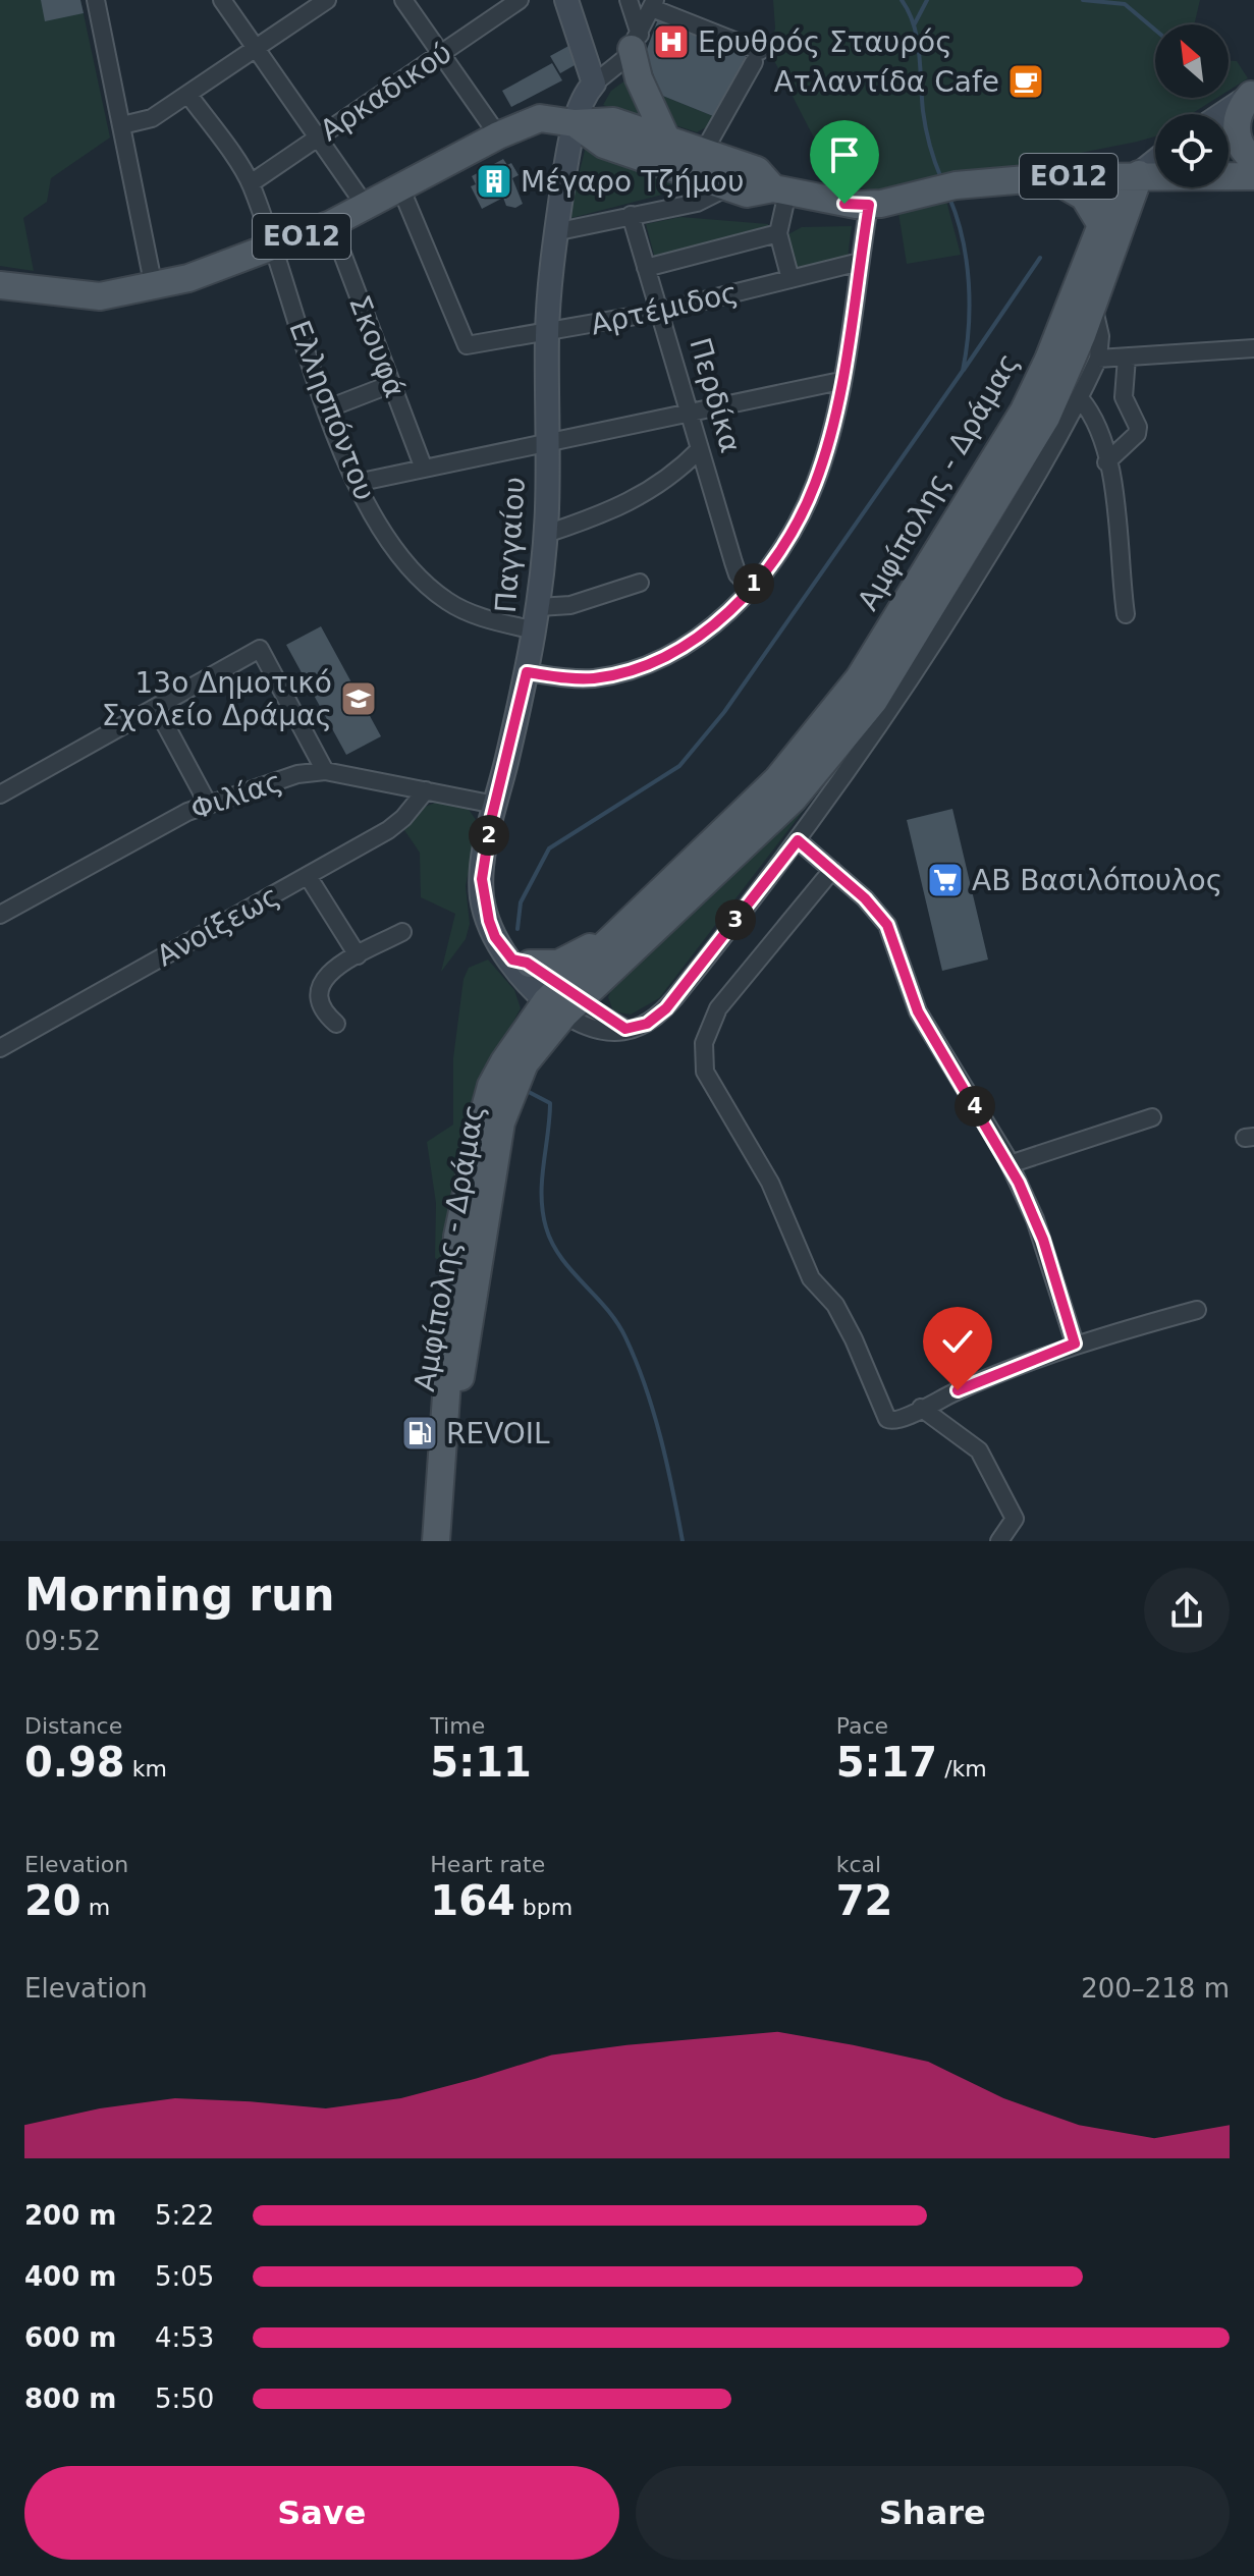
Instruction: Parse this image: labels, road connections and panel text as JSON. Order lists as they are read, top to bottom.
{
  "streets": {
    "main road": ["ΕΟ12", "Αμφίπολης - Δράμας", "Παγγαίου"],
    "street": [
      "Αρκαδικού",
      "Αρτέμιδος",
      "Σκουφά",
      "Περδίκα",
      "Ελλησπόντου",
      "Φιλίας",
      "Ανοίξεως"
    ]
  },
  "crossings": [
    ["Αρκαδικού", "Ελλησπόντου"],
    ["ΕΟ12", "Αρτέμιδος"],
    ["ΕΟ12", "Σκουφά"],
    ["ΕΟ12", "Ελλησπόντου"],
    ["ΕΟ12", "Αμφίπολης - Δράμας"],
    ["ΕΟ12", "Παγγαίου"],
    ["Αρτέμιδος", "Περδίκα"],
    ["Αρτέμιδος", "Παγγαίου"],
    ["Ελλησπόντου", "Παγγαίου"],
    ["Παγγαίου", "Φιλίας"],
    ["Φιλίας", "Ανοίξεως"]
  ],
  "places": {
    "hospital": ["Ερυθρός Σταυρός"],
    "cafe": ["Ατλαντίδα Cafe"],
    "building": ["Μέγαρο Τζήμου"],
    "school or university": ["13ο Δημοτικό Σχολείο Δράμας"],
    "supermarket": ["ΑΒ Βασιλόπουλος"],
    "fuel station": ["REVOIL"]
  },
  "north": "top left",
  "page": {
    "pins": [
      "1",
      "2",
      "3",
      "4"
    ],
    "heading": ["Morning run", "09:52"],
    "stats": [
      ["Distance", "0.98 km"],
      ["Time", "5:11"],
      ["Pace", "5:17 /km"],
      ["Elevation", "20 m"],
      ["Heart rate", "164 bpm"],
      ["kcal", "72"]
    ],
    "chart": ["Elevation", "200–218 m"],
    "list": [
      {
        "name": "200 m",
        "note": "5:22"
      },
      {
        "name": "400 m",
        "note": "5:05"
      },
      {
        "name": "600 m",
        "note": "4:53"
      },
      {
        "name": "800 m",
        "note": "5:50"
      }
    ],
    "buttons": ["Save", "Share"]
  }
}
